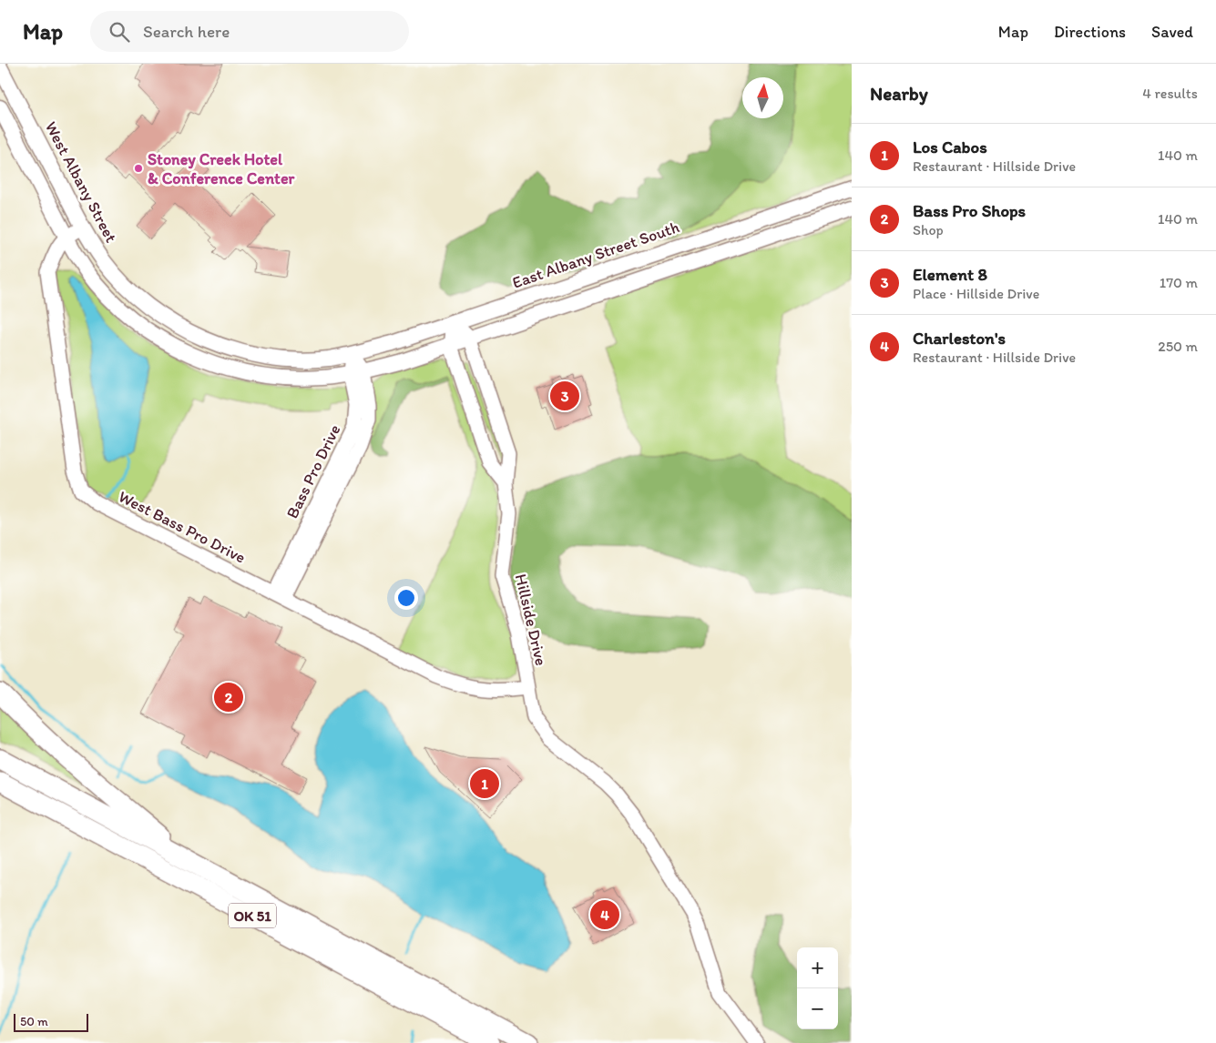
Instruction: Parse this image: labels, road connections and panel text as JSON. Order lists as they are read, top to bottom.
{
  "streets": {
    "highway": ["OK 51"],
    "main road": ["West Albany Street", "East Albany Street South"],
    "street": ["Bass Pro Drive", "West Bass Pro Drive", "Hillside Drive"]
  },
  "crossings": [
    ["West Albany Street", "East Albany Street South"],
    ["West Albany Street", "Bass Pro Drive"],
    ["East Albany Street South", "Bass Pro Drive"],
    ["Bass Pro Drive", "West Bass Pro Drive"],
    ["West Bass Pro Drive", "Hillside Drive"]
  ],
  "places": ["Stoney Creek Hotel & Conference Center"],
  "scale_bar": "50 m",
  "north": "top",
  "page": {
    "header": "Map",
    "search": "Search here",
    "nav": ["Map", "Directions", "Saved"],
    "heading": ["Nearby", "4 results"],
    "list": [
      {
        "mark": "1",
        "name": "Los Cabos",
        "note": "Restaurant · Hillside Drive",
        "value": "140 m"
      },
      {
        "mark": "2",
        "name": "Bass Pro Shops",
        "note": "Shop",
        "value": "140 m"
      },
      {
        "mark": "3",
        "name": "Element 8",
        "note": "Place · Hillside Drive",
        "value": "170 m"
      },
      {
        "mark": "4",
        "name": "Charleston's",
        "note": "Restaurant · Hillside Drive",
        "value": "250 m"
      }
    ],
    "pins": [
      "3",
      "2",
      "1",
      "4"
    ],
    "map_buttons": ["+", "−"],
    "scale": "50 m"
  }
}
